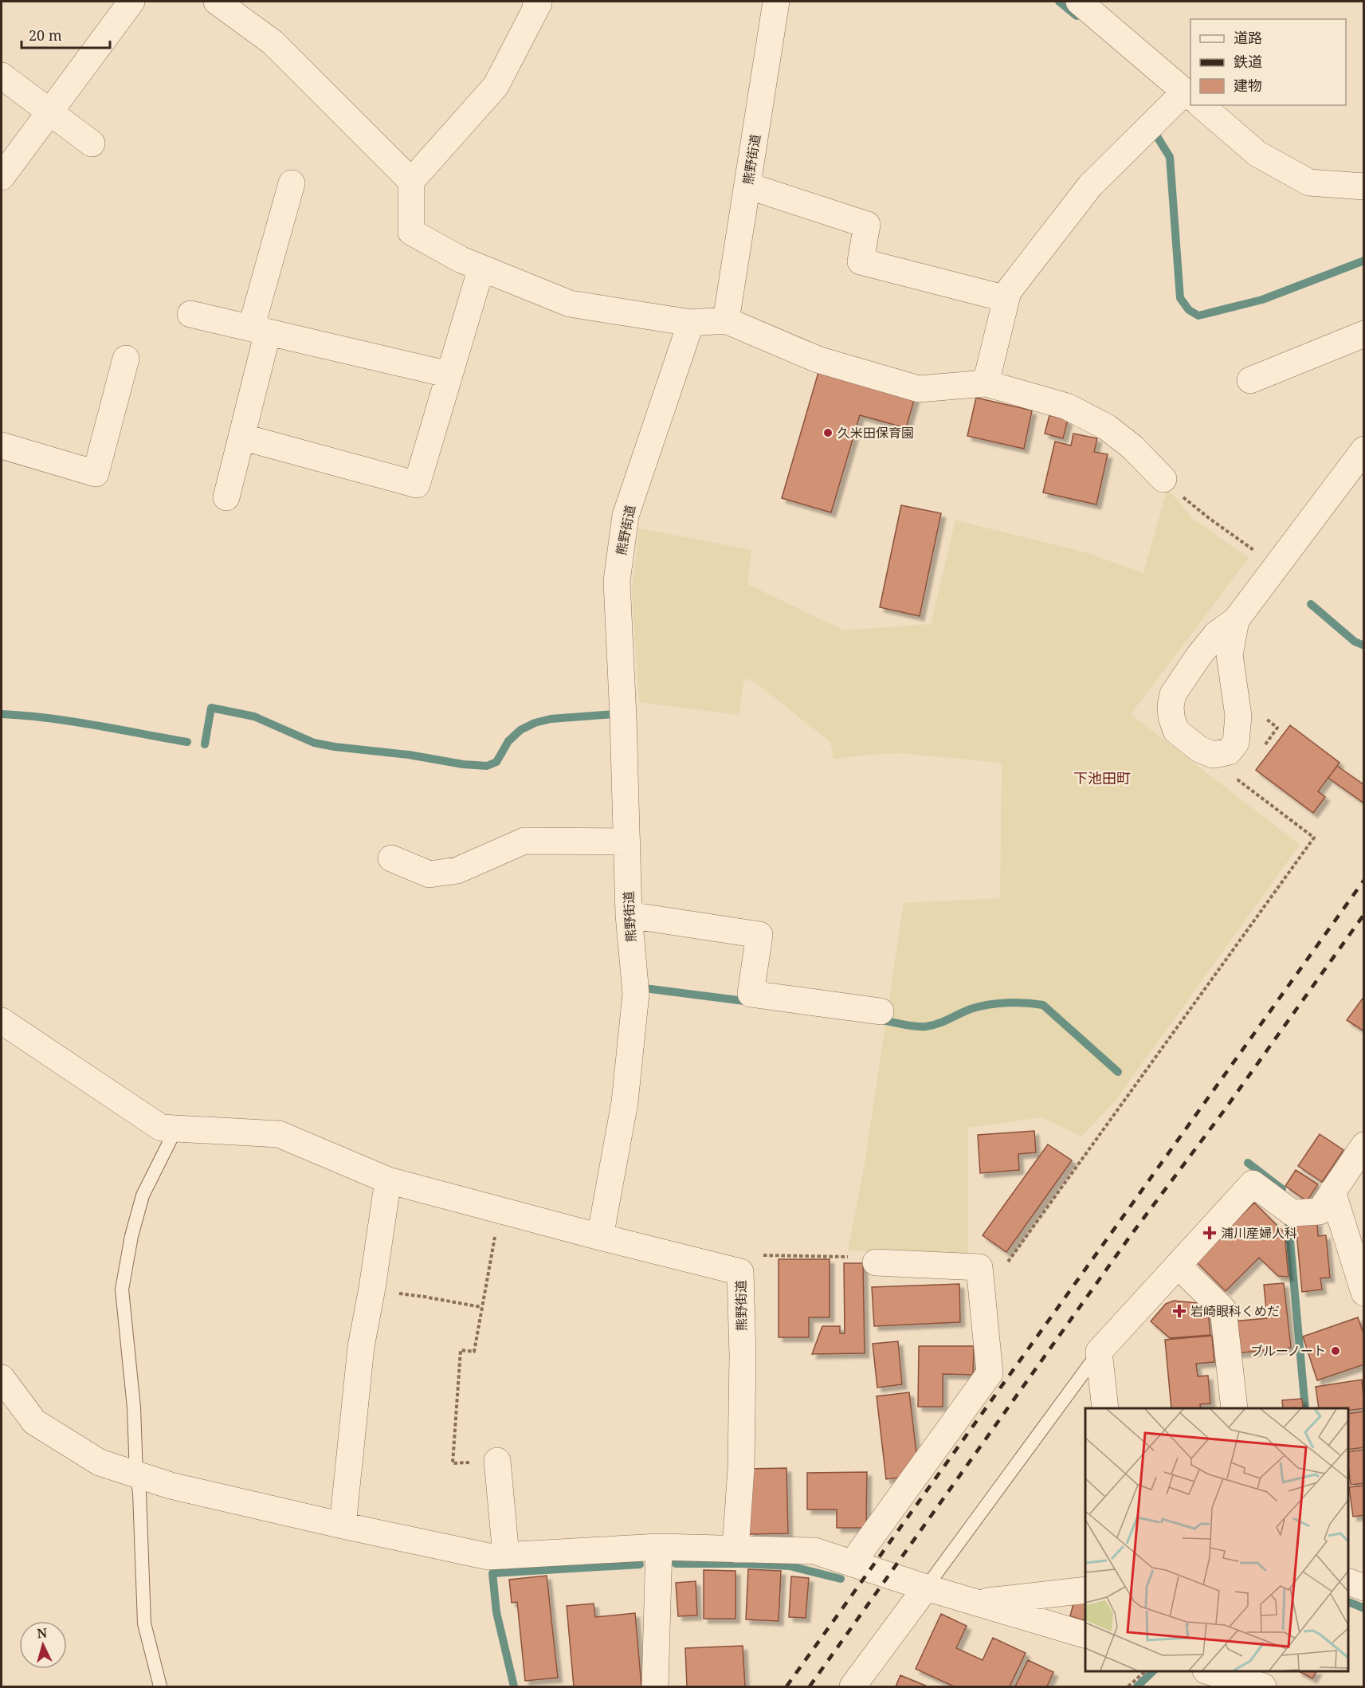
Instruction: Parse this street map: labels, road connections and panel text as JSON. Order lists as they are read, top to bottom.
{
  "streets": {
    "street": ["熊野街道"]
  },
  "districts": ["下池田町"],
  "places": {
    "other": ["久米田保育園", "ブルーノート"],
    "health": ["浦川産婦人科", "岩崎眼科くめだ"]
  },
  "legend": ["道路", "鉄道", "建物"],
  "scale_bar": "20 m",
  "north": "top"
}
